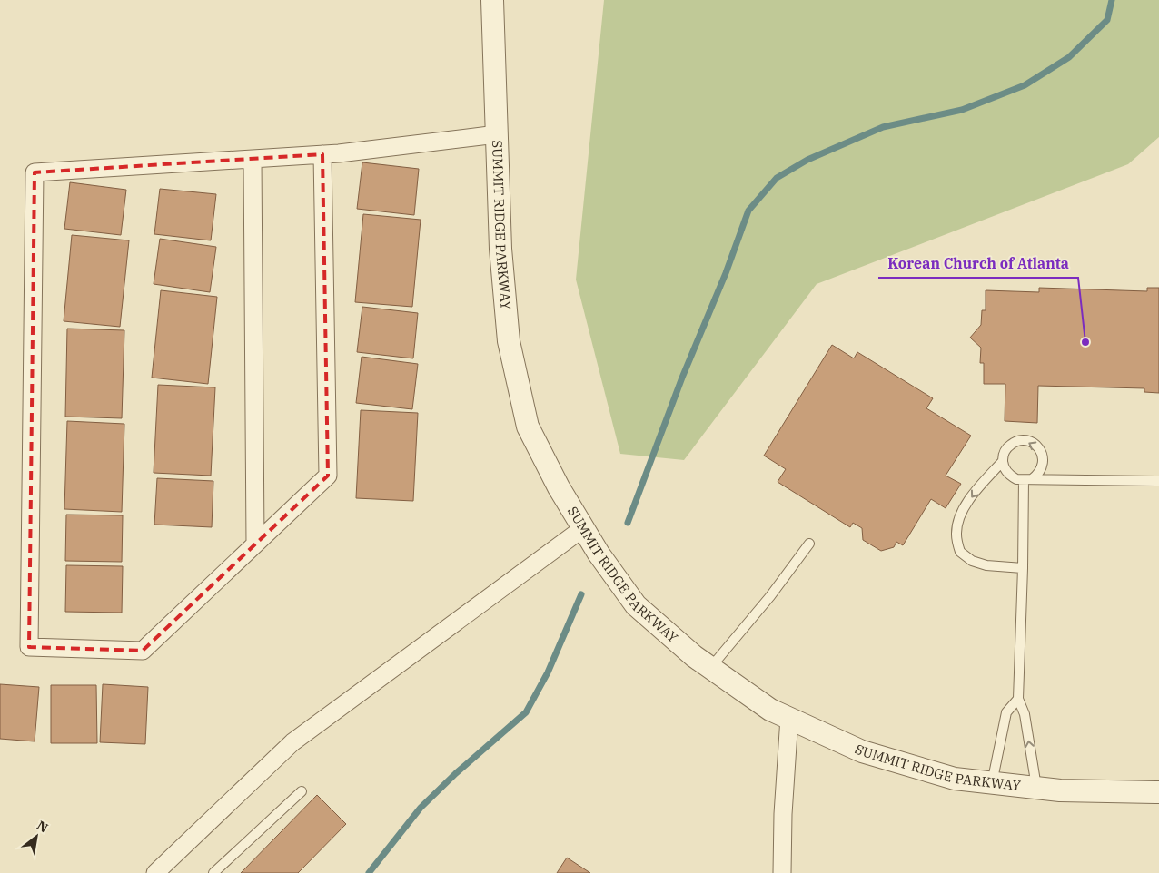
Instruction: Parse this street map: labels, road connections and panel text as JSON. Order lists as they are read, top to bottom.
{
  "streets": {
    "street": ["SUMMIT RIDGE PARKWAY"]
  },
  "places": ["Korean Church of Atlanta"],
  "north": "top right"
}
